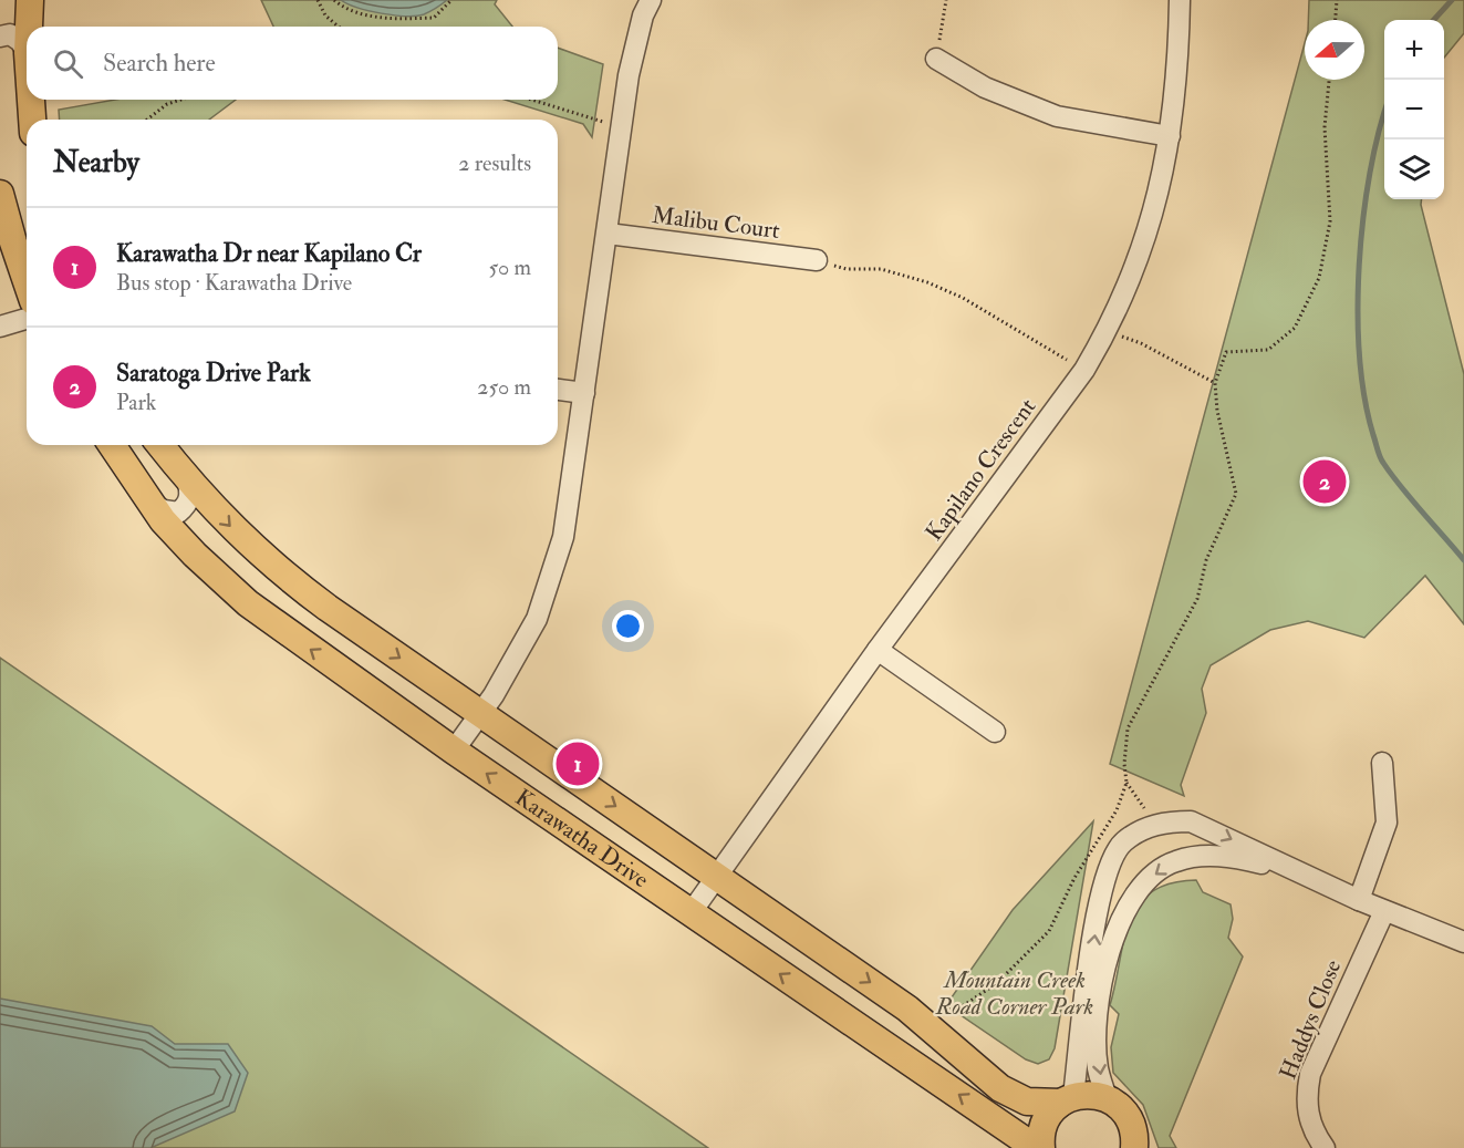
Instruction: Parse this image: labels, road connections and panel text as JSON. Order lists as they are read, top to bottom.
{
  "streets": {
    "main road": ["Karawatha Drive"],
    "street": ["Malibu Court", "Kapilano Crescent", "Haddys Close"]
  },
  "crossings": [
    ["Kapilano Crescent", "Karawatha Drive"]
  ],
  "parks": ["Mountain Creek Road Corner Park"],
  "north": "left",
  "page": {
    "map_buttons": ["+", "−"],
    "search": "Search here",
    "heading": ["Nearby", "2 results"],
    "list": [
      {
        "mark": "1",
        "name": "Karawatha Dr near Kapilano Cr",
        "note": "Bus stop · Karawatha Drive",
        "value": "50 m"
      },
      {
        "mark": "2",
        "name": "Saratoga Drive Park",
        "note": "Park",
        "value": "250 m"
      }
    ],
    "pins": ["2", "1"]
  }
}
